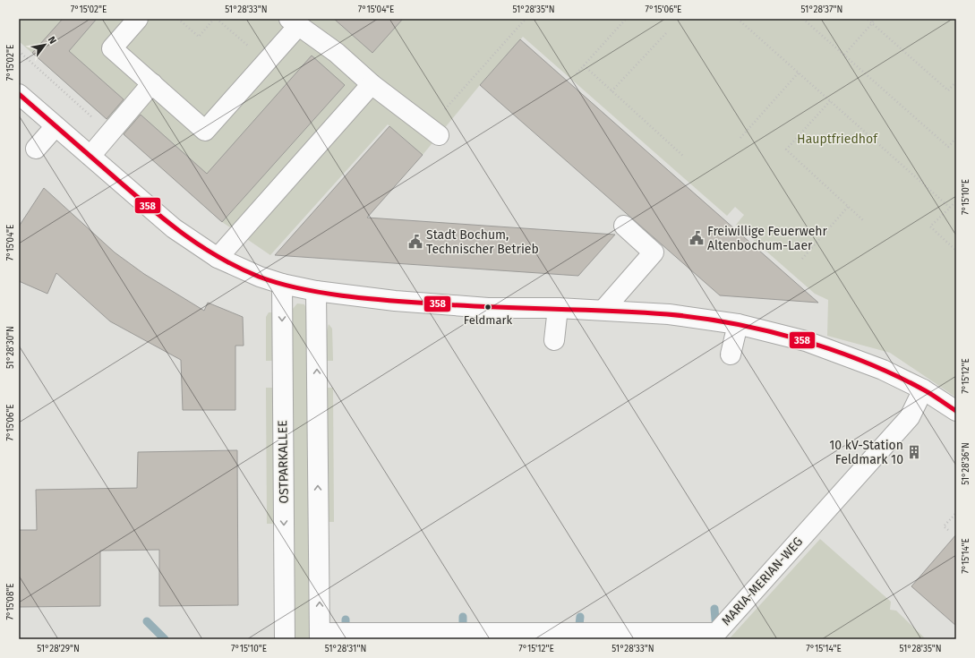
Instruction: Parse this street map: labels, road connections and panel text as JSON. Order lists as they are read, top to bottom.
{
  "streets": {
    "street": ["OSTPARKALLEE", "MARIA-MERIAN-WEG"]
  },
  "parks": ["Hauptfriedhof"],
  "places": {
    "public building": ["Freiwillige Feuerwehr Altenbochum-Laer", "Stadt Bochum, Technischer Betrieb"],
    "other": ["Feldmark"],
    "building": ["10 kV-Station Feldmark 10"]
  },
  "lines": ["transit line 358"],
  "north": "top right",
  "coordinates": [
    "7°15'02\"E",
    "51°28'33\"N",
    "7°15'04\"E",
    "51°28'35\"N",
    "7°15'06\"E",
    "51°28'37\"N",
    "7°15'10\"E",
    "51°28'30\"N",
    "7°15'12\"E",
    "51°28'36\"N",
    "7°15'14\"E",
    "7°15'08\"E",
    "51°28'29\"N",
    "51°28'31\"N"
  ]
}
